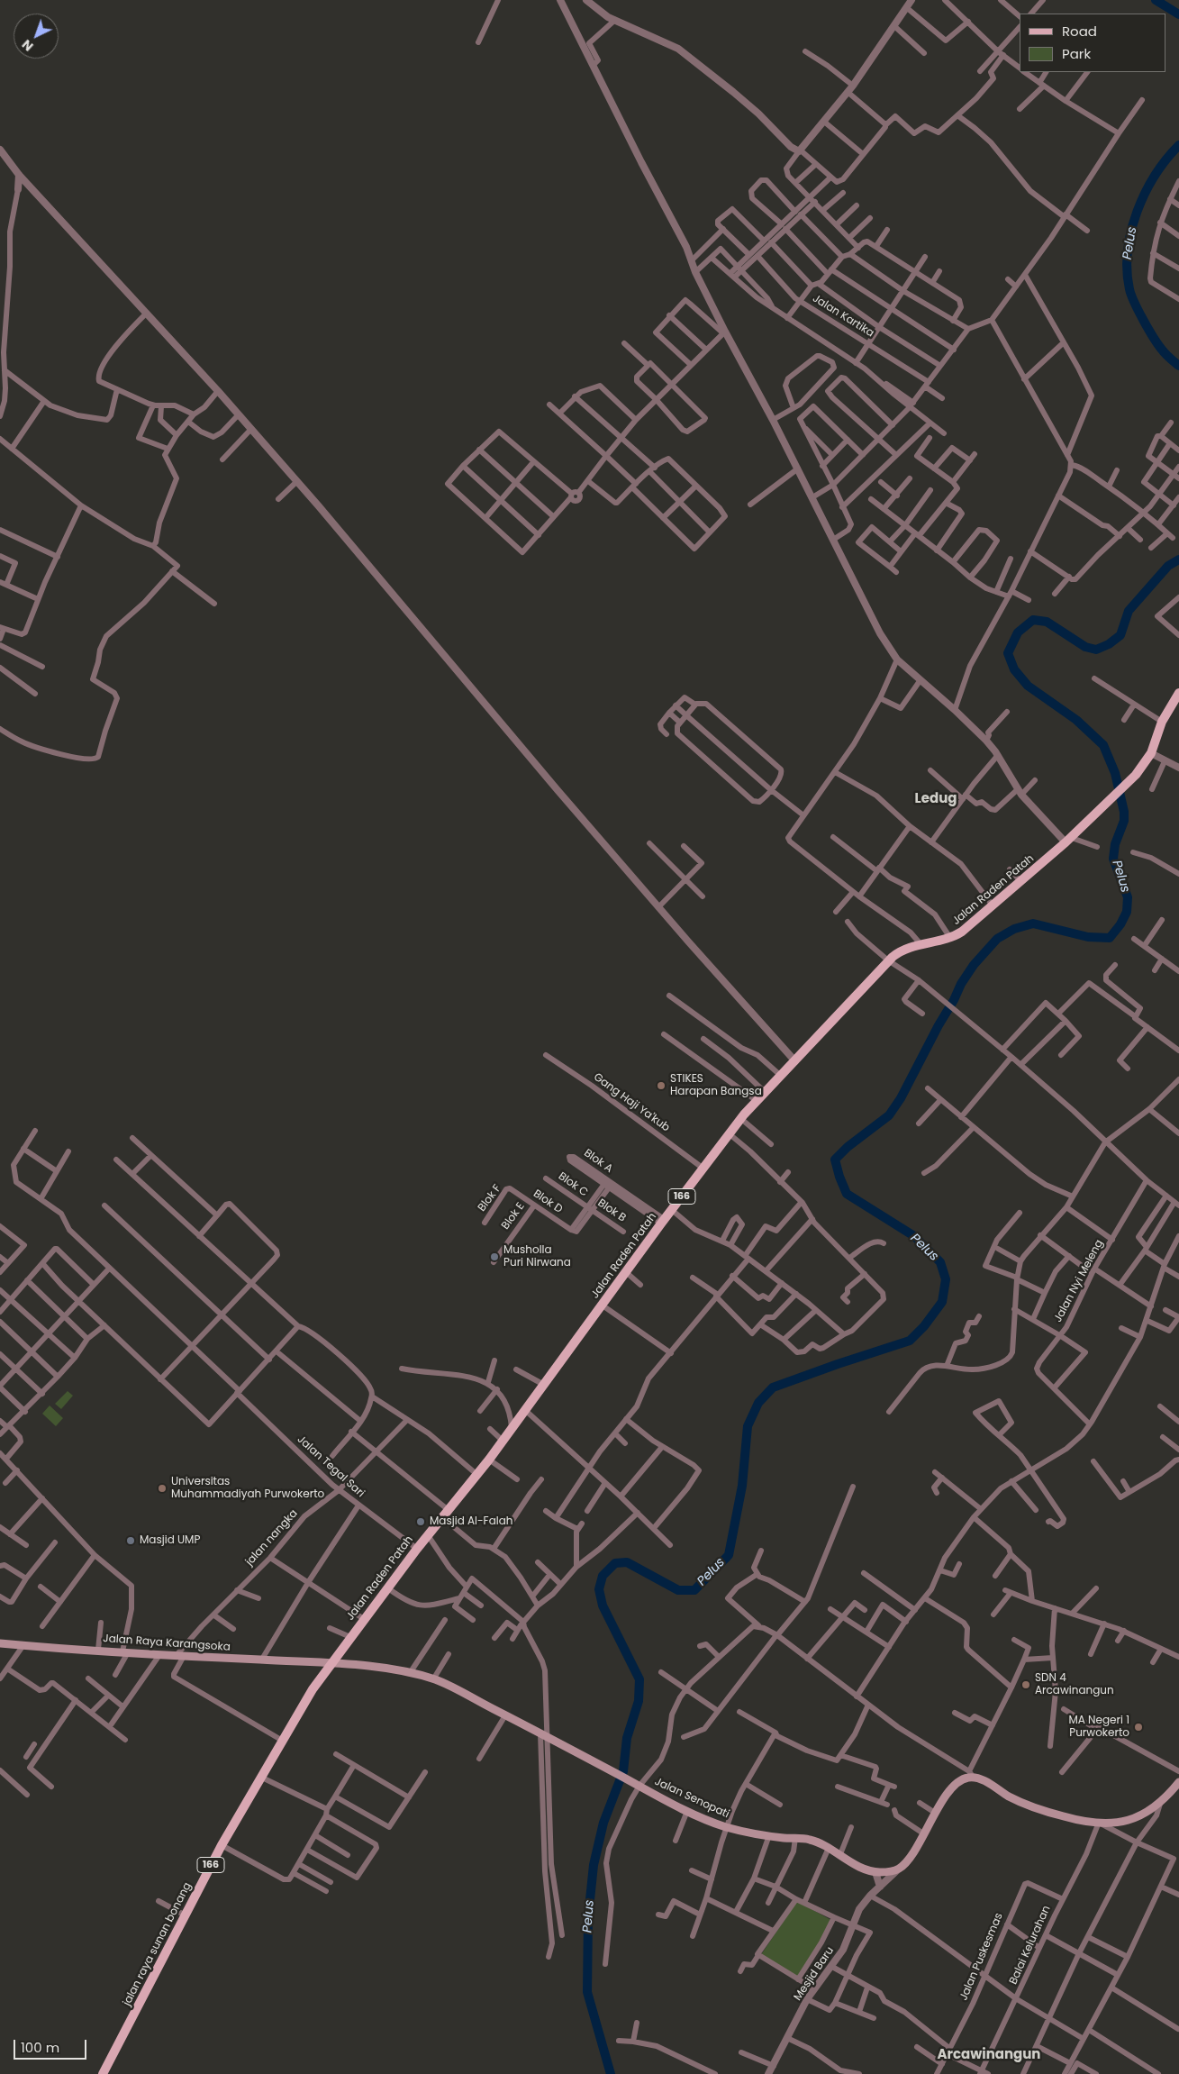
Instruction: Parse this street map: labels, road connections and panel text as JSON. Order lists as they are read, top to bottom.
{
  "streets": {
    "main road": [
      "Jalan Raden Patah",
      "166",
      "Jalan Raya Karangsoka",
      "Jalan Senopati",
      "jalan raya sunan bonang"
    ],
    "street": [
      "Jalan Kartika",
      "Gang Haji Ya'kub",
      "Blok A",
      "Blok C",
      "Blok F",
      "Blok D",
      "Blok B",
      "Blok E",
      "Jalan Nyi Meleng",
      "Jalan Tegal Sari",
      "jalan nangka",
      "Balai Kelurahan",
      "Jalan Puskesmas",
      "Mesjid Baru"
    ]
  },
  "crossings": [
    ["Jalan Raden Patah", "Gang Haji Ya'kub"],
    ["Jalan Raden Patah", "Blok A"],
    ["Jalan Raden Patah", "166"],
    ["Jalan Raden Patah", "Jalan Tegal Sari"],
    ["Jalan Raden Patah", "Jalan Raya Karangsoka"],
    ["Jalan Raden Patah", "Jalan Senopati"],
    ["Jalan Raden Patah", "jalan raya sunan bonang"],
    ["Blok C", "Blok D"],
    ["Blok C", "Blok B"],
    ["Blok F", "Blok D"],
    ["Blok D", "Blok B"],
    ["Blok D", "Blok E"],
    ["Jalan Tegal Sari", "jalan nangka"],
    ["jalan nangka", "Jalan Raya Karangsoka"],
    ["jalan nangka", "jalan raya sunan bonang"],
    ["Jalan Raya Karangsoka", "Jalan Senopati"],
    ["Jalan Raya Karangsoka", "jalan raya sunan bonang"],
    ["Jalan Senopati", "jalan raya sunan bonang"],
    ["Balai Kelurahan", "Jalan Puskesmas"]
  ],
  "districts": ["Ledug", "Arcawinangun"],
  "water": ["Pelus"],
  "places": [
    "STIKES Harapan Bangsa",
    "Musholla Puri Nirwana",
    "Universitas Muhammadiyah Purwokerto",
    "Masjid Al-Falah",
    "Masjid UMP",
    "SDN 4 Arcawinangun",
    "MA Negeri 1 Purwokerto"
  ],
  "legend": ["Road", "Park"],
  "scale_bar": "100 m",
  "north": "bottom left"
}
